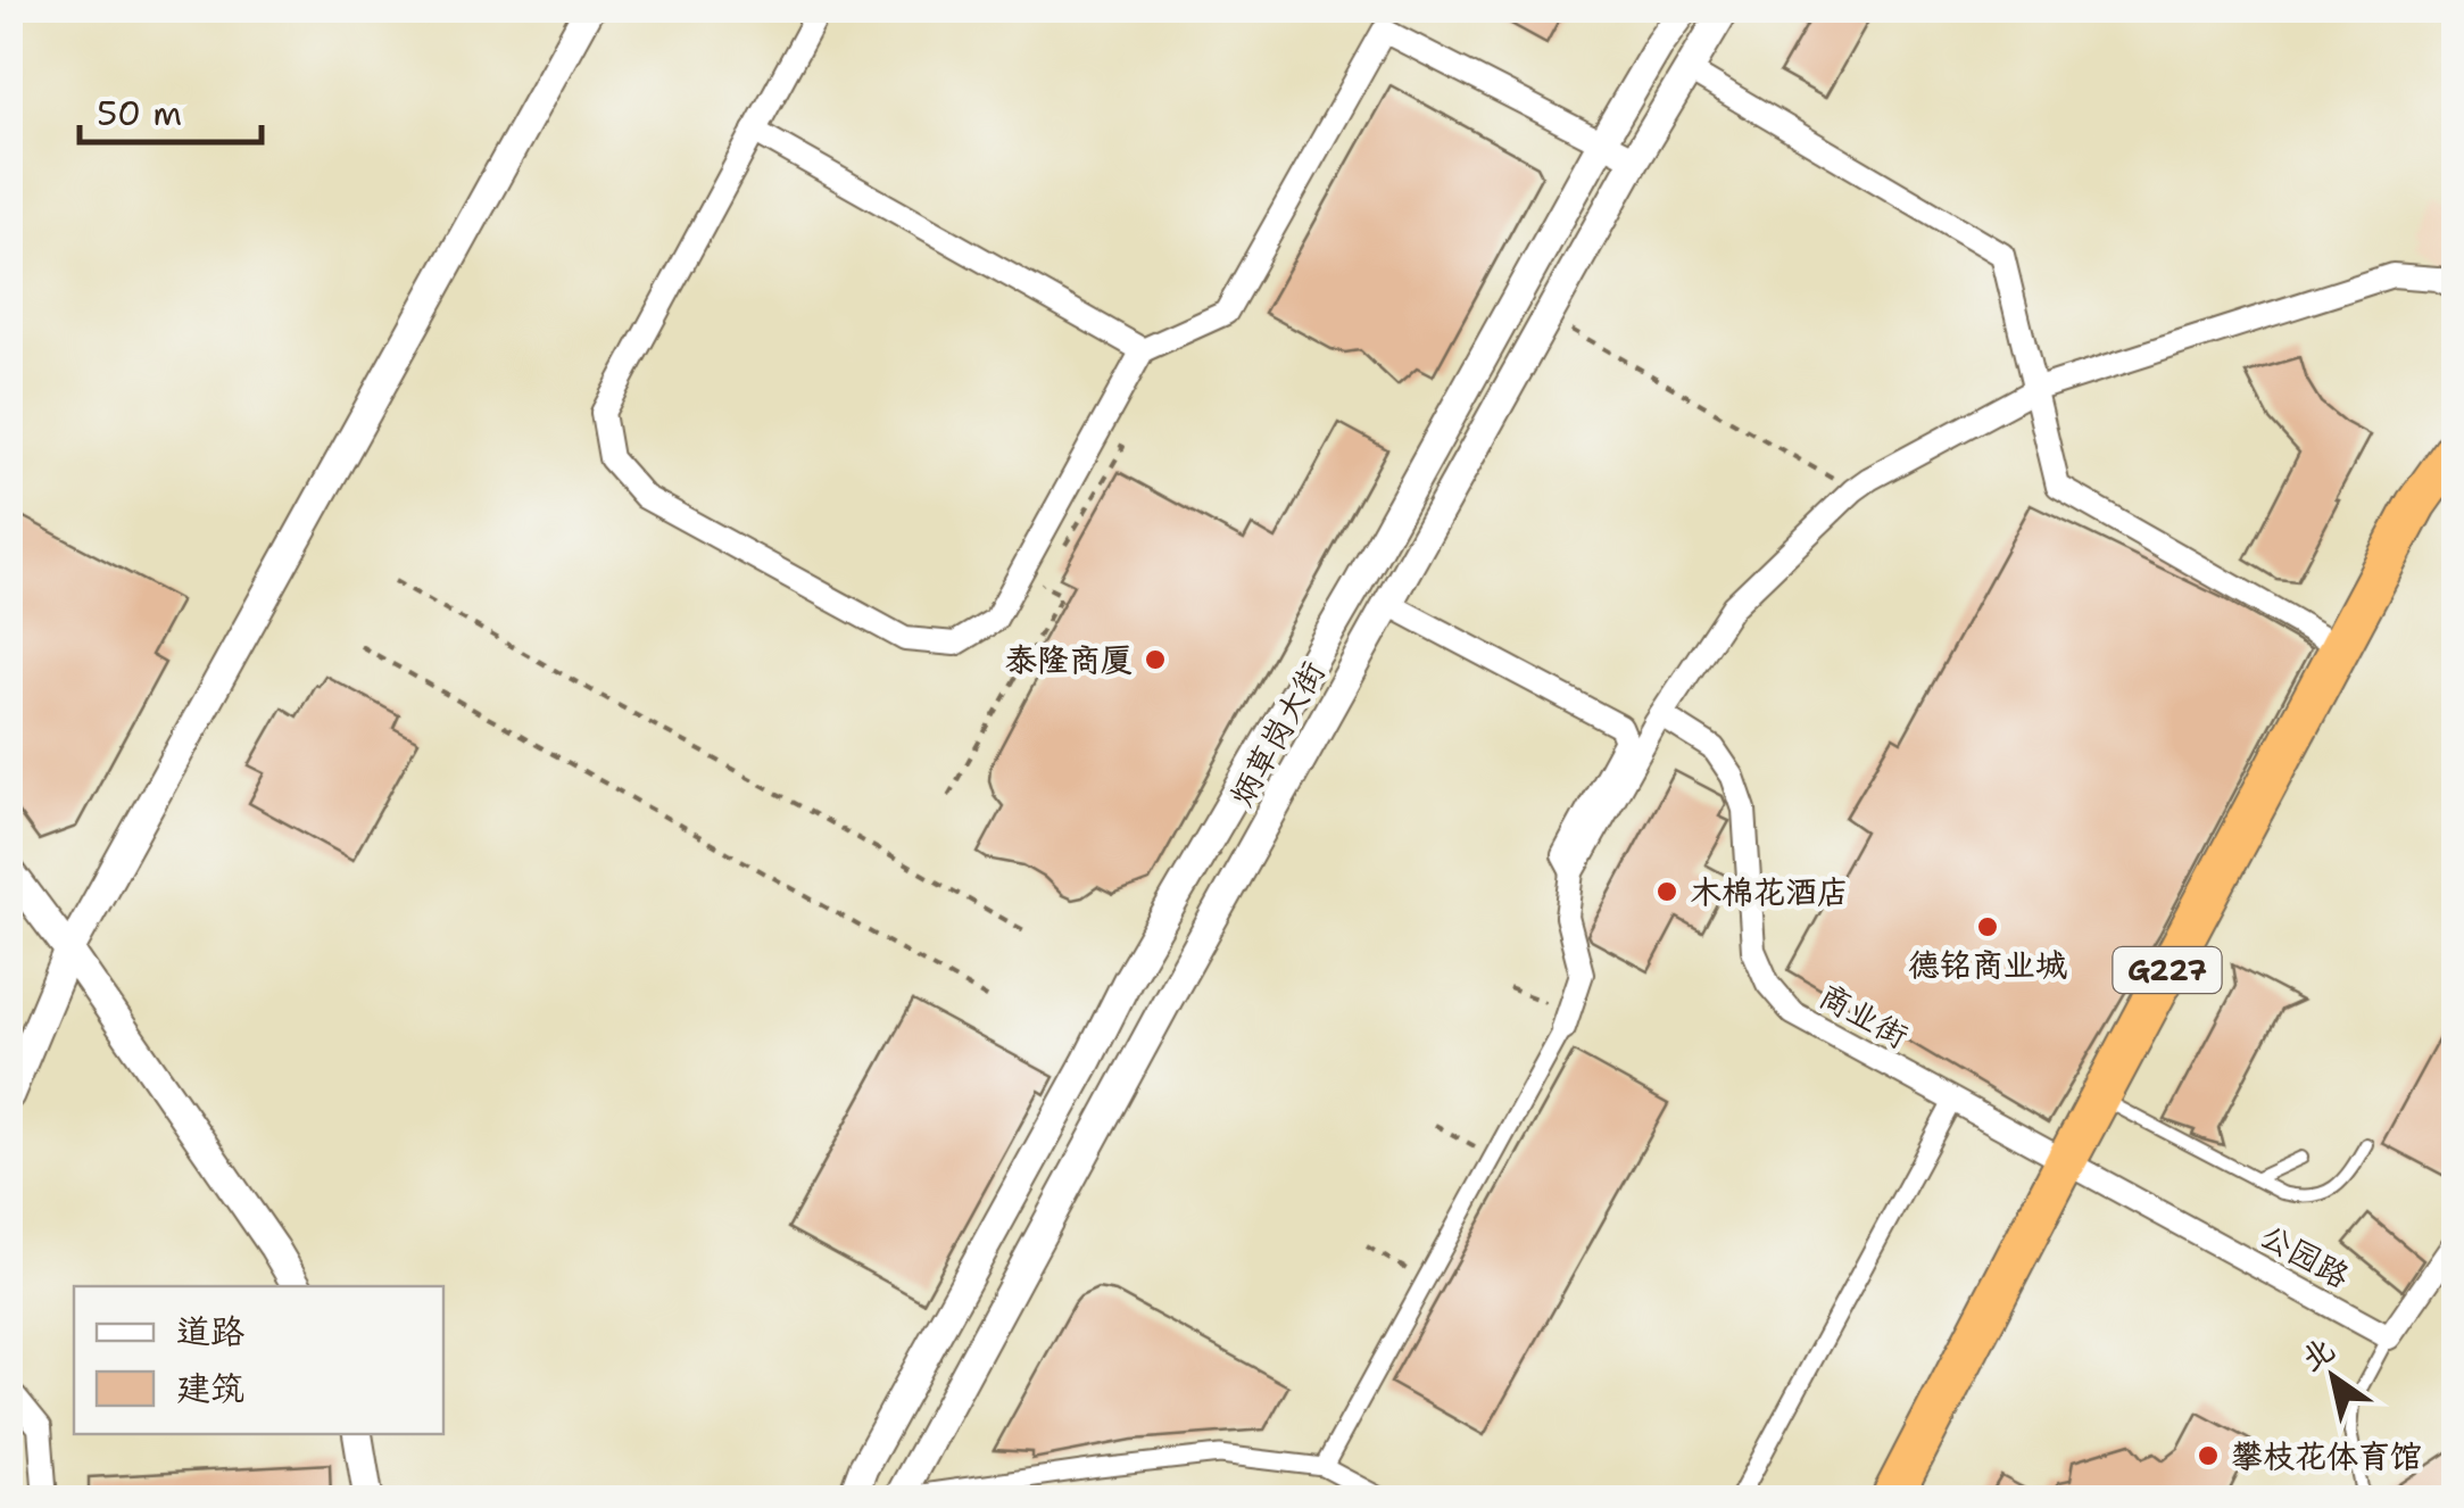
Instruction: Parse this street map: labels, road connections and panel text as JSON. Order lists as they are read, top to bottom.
{
  "streets": {
    "highway": ["G227"],
    "street": ["炳草岗大街", "商业街", "公园路"]
  },
  "crossings": [
    ["G227", "商业街"],
    ["G227", "公园路"],
    ["商业街", "公园路"]
  ],
  "places": [
    "泰隆商厦",
    "木棉花酒店",
    "德铭商业城",
    "攀枝花体育馆"
  ],
  "legend": ["道路", "建筑"],
  "scale_bar": "50 m",
  "north": "top left"
}
